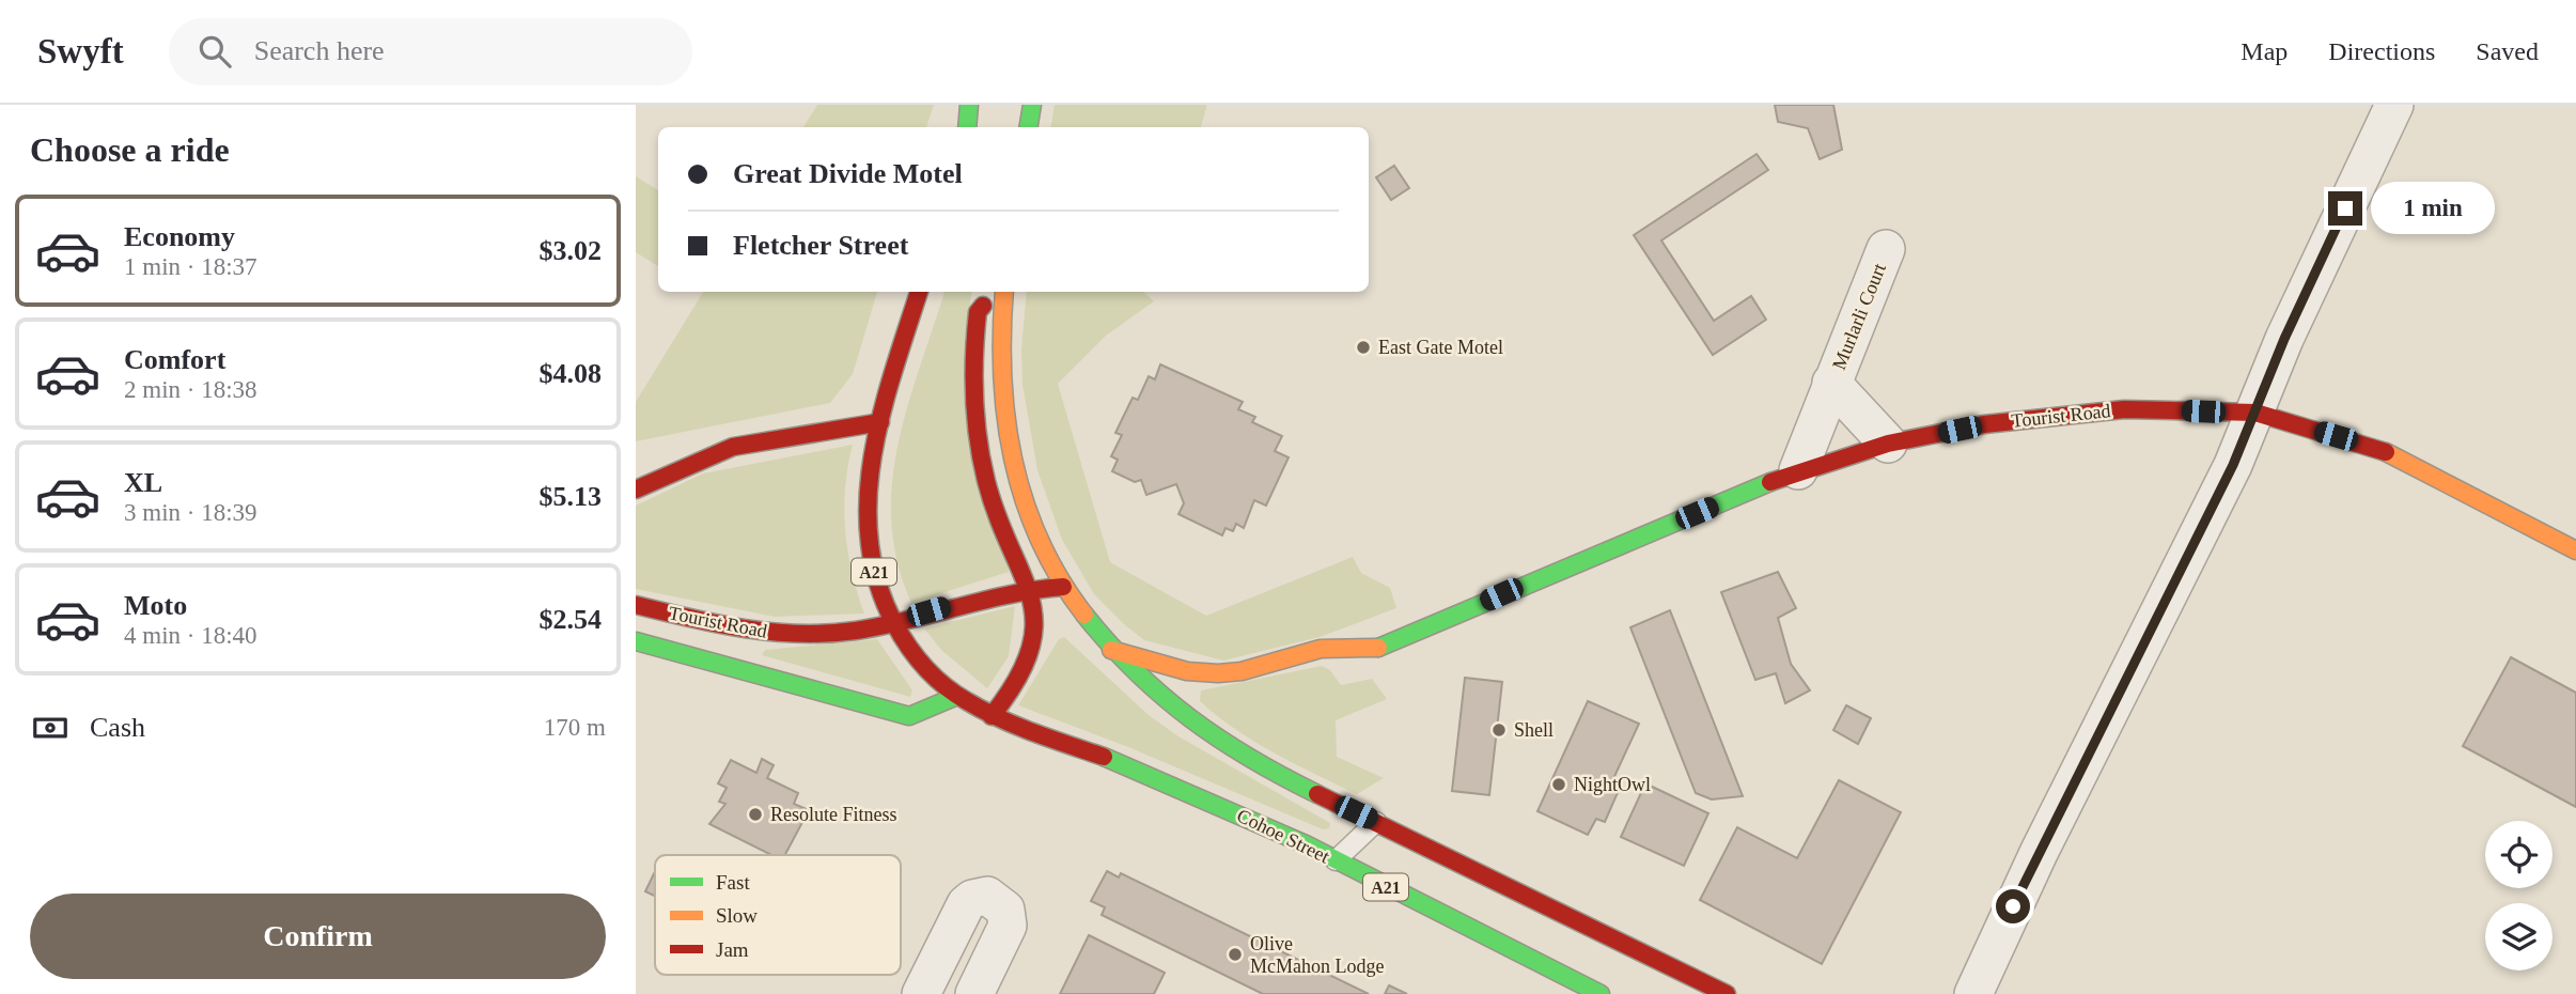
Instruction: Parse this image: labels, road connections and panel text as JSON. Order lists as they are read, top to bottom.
{
  "streets": {
    "main road": ["Tourist Road", "A21", "Cohoe Street"],
    "street": ["Murlarli Court"]
  },
  "crossings": [
    ["Murlarli Court", "Tourist Road"],
    ["Tourist Road", "A21"],
    ["Tourist Road", "Cohoe Street"],
    ["A21", "Cohoe Street"]
  ],
  "places": [
    "East Gate Motel",
    "Shell",
    "NightOwl",
    "Resolute Fitness",
    "Olive McMahon Lodge"
  ],
  "legend": ["Fast", "Slow", "Jam"],
  "page": {
    "header": "Swyft",
    "search": "Search here",
    "nav": ["Map", "Directions", "Saved"],
    "heading": "Choose a ride",
    "banner": ["Great Divide Motel", "Fletcher Street"],
    "bubble": "1 min",
    "list": [
      {
        "name": "Economy",
        "note": "1 min · 18:37",
        "value": "$3.02"
      },
      {
        "name": "Comfort",
        "note": "2 min · 18:38",
        "value": "$4.08"
      },
      {
        "name": "XL",
        "note": "3 min · 18:39",
        "value": "$5.13"
      },
      {
        "name": "Moto",
        "note": "4 min · 18:40",
        "value": "$2.54"
      }
    ],
    "pay": ["Cash", "170 m"],
    "buttons": "Confirm"
  }
}
